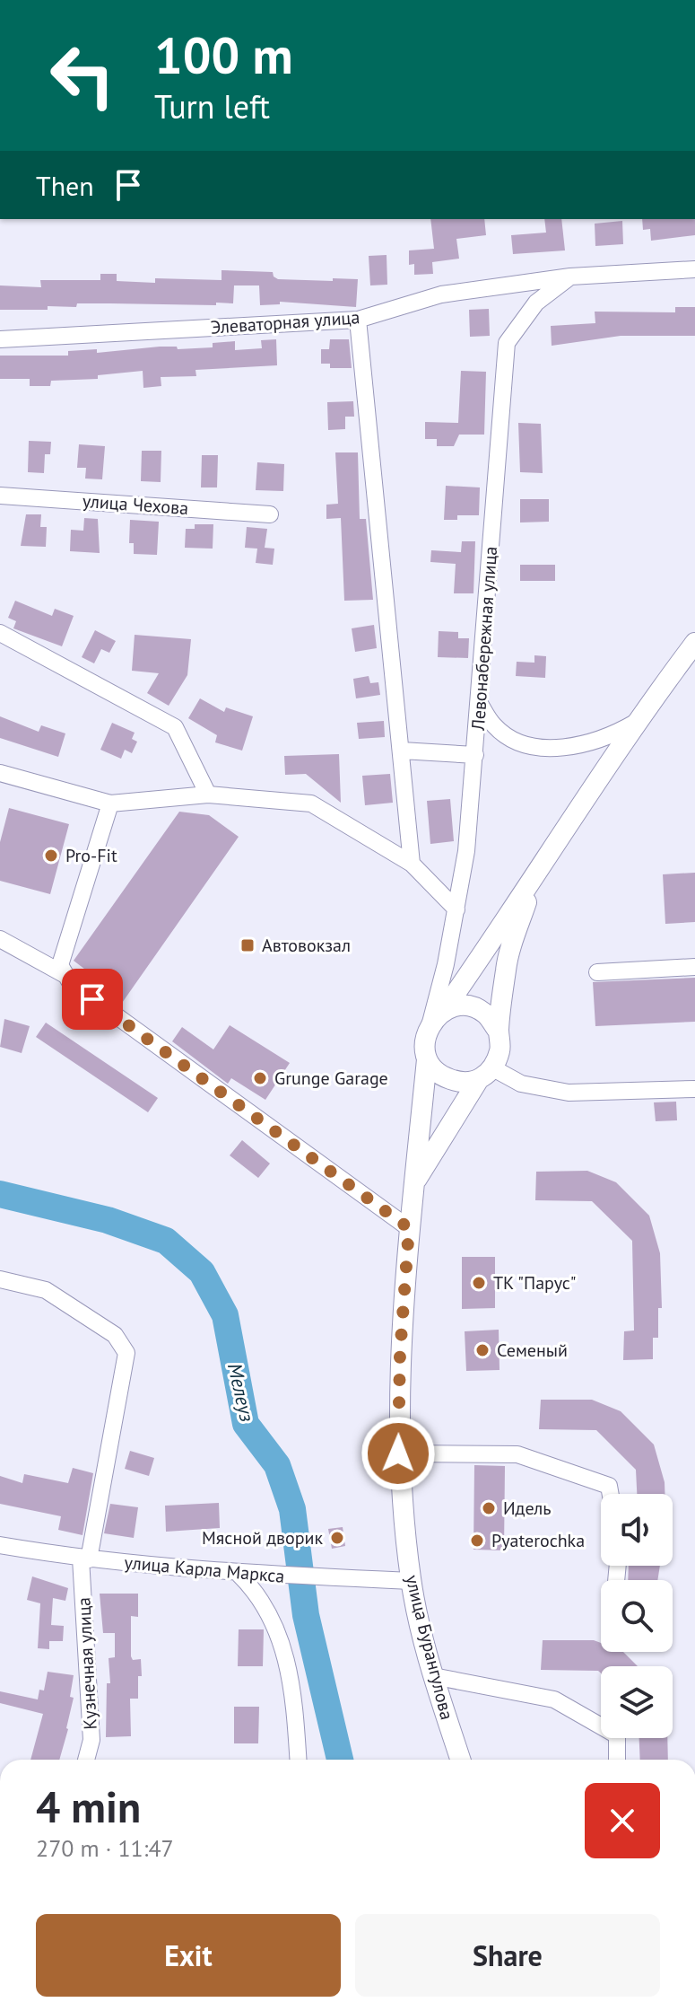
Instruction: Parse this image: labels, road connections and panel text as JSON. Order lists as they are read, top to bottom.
{
  "streets": {
    "main road": ["улица Бурангулова"],
    "street": [
      "Элеваторная улица",
      "улица Чехова",
      "Левонабережная улица",
      "улица Карла Маркса",
      "Кузнечная улица"
    ]
  },
  "crossings": [
    ["Элеваторная улица", "Левонабережная улица"],
    ["Левонабережная улица", "улица Бурангулова"],
    ["улица Карла Маркса", "улица Бурангулова"],
    ["улица Карла Маркса", "Кузнечная улица"]
  ],
  "water": ["Мелеуз"],
  "places": {
    "other": [
      "Pro-Fit",
      "Grunge Garage",
      "ТК \"Парус\"",
      "Семеный",
      "Идель",
      "Мясной дворик",
      "Pyaterochka"
    ],
    "transit": ["Автовокзал"]
  },
  "page": {
    "turn": ["100 m", "Turn left"],
    "then": "Then",
    "heading": ["4 min", "270 m · 11:47"],
    "buttons": ["Exit", "Share"]
  }
}
